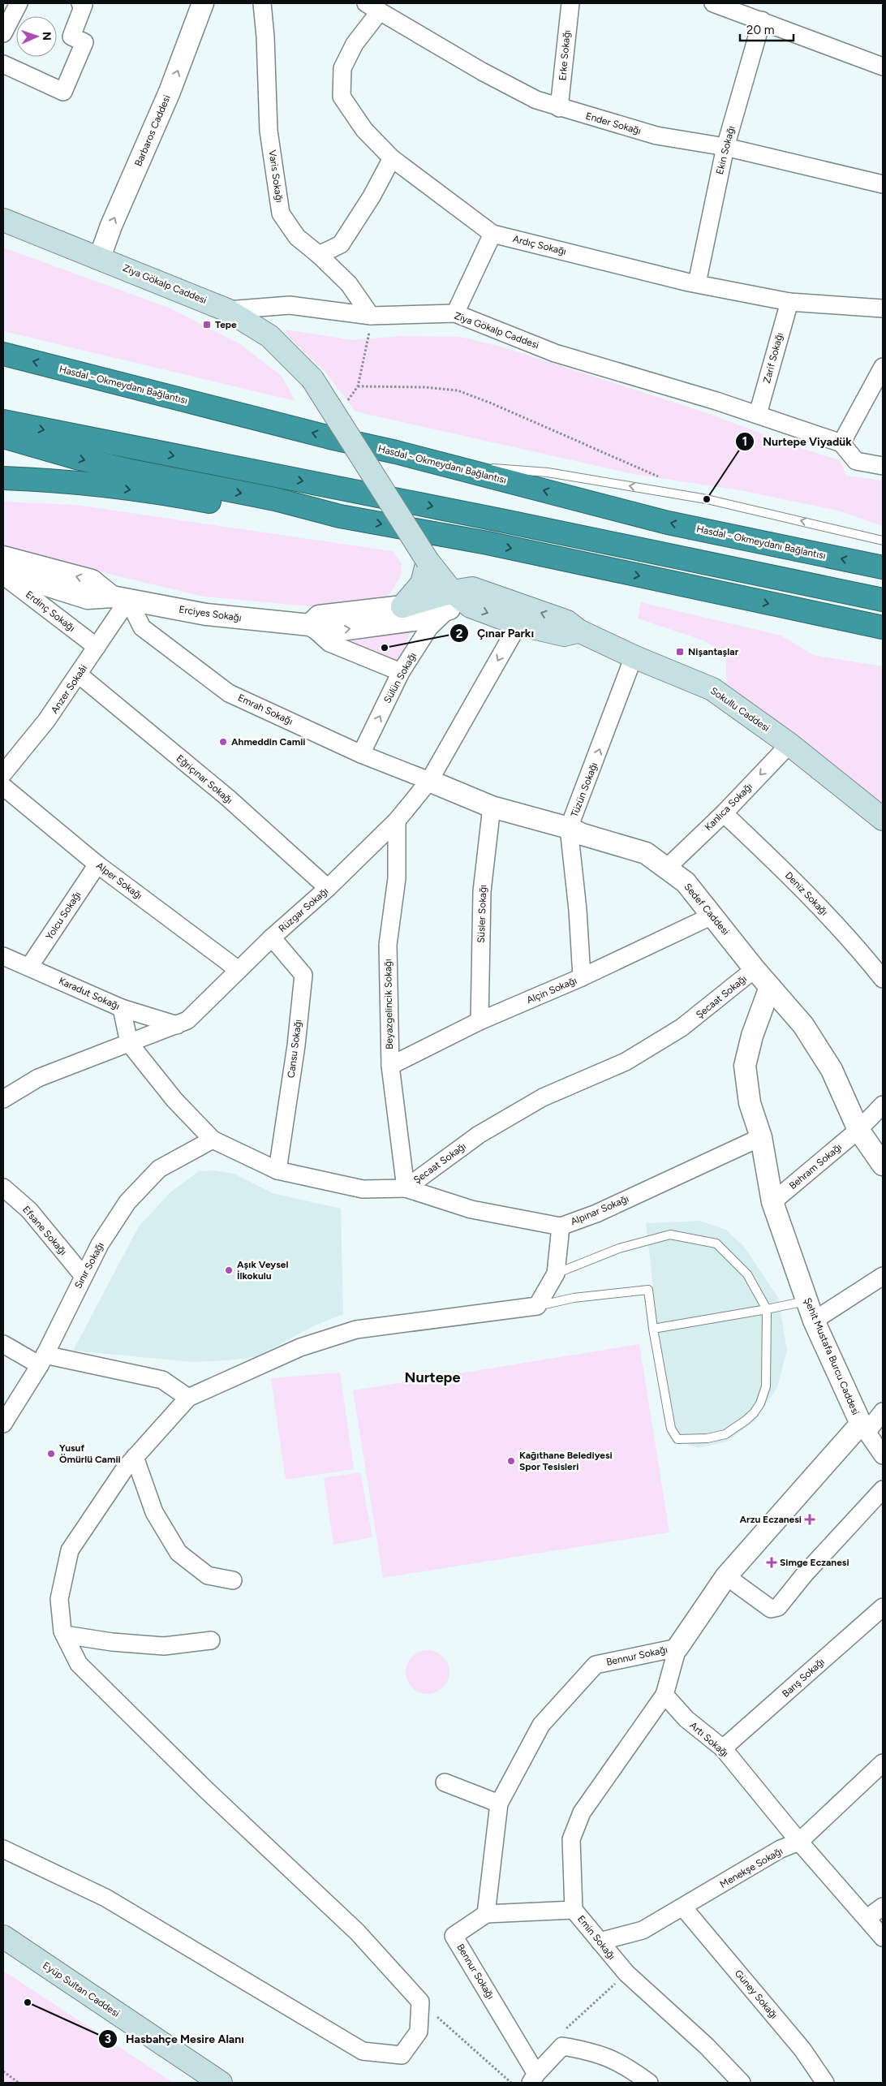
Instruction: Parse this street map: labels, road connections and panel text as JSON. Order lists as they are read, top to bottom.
{
  "streets": {
    "highway": ["Hasdal - Okmeydanı Bağlantısı"],
    "main road": ["Ziya Gökalp Caddesi", "Sokullu Caddesi", "Eyüp Sultan Caddesi"],
    "street": [
      "Erke Sokağı",
      "Ender Sokağı",
      "Barbaros Caddesi",
      "Ekin Sokağı",
      "Varis Sokağı",
      "Ardıç Sokağı",
      "Zarif Sokağı",
      "Erdinç Sokağı",
      "Erciyes Sokağı",
      "Sülün Sokağı",
      "Anzer Sokaåi",
      "Emrah Sokağı",
      "Eğriçınar Sokağı",
      "Tüzün Sokağı",
      "Kanlıca Sokağı",
      "Alper Sokağı",
      "Deniz Sokağı",
      "Sedef Caddesi",
      "Rüzgar Sokağı",
      "Süsler Sokağı",
      "Yolcu Sokağı",
      "Alçin Sokağı",
      "Karadut Sokağı",
      "Şecaat Sokağı",
      "Beyazgelincik Sokağı",
      "Cansu Sokağı",
      "Behram Sokağı",
      "Alpınar Sokağı",
      "Efsane Sokağı",
      "Sınır Sokağı",
      "Şehit Mustafa Burcu Caddesi",
      "Bennur Sokağı",
      "Barış Sokağı",
      "Artı Sokağı",
      "Menekşe Sokağı",
      "Emin Sokağı",
      "Güney Sokağı"
    ]
  },
  "crossings": [
    ["Erke Sokağı", "Ender Sokağı"],
    ["Ender Sokağı", "Ekin Sokağı"],
    ["Ender Sokağı", "Ardıç Sokağı"],
    ["Barbaros Caddesi", "Ziya Gökalp Caddesi"],
    ["Ekin Sokağı", "Ardıç Sokağı"],
    ["Varis Sokağı", "Ziya Gökalp Caddesi"],
    ["Ardıç Sokağı", "Zarif Sokağı"],
    ["Ziya Gökalp Caddesi", "Zarif Sokağı"],
    ["Erdinç Sokağı", "Anzer Sokaåi"],
    ["Erciyes Sokağı", "Sülün Sokağı"],
    ["Erciyes Sokağı", "Anzer Sokaåi"],
    ["Erciyes Sokağı", "Emrah Sokağı"],
    ["Erciyes Sokağı", "Sokullu Caddesi"],
    ["Sülün Sokağı", "Emrah Sokağı"],
    ["Sülün Sokağı", "Sokullu Caddesi"],
    ["Anzer Sokaåi", "Emrah Sokağı"],
    ["Anzer Sokaåi", "Eğriçınar Sokağı"],
    ["Emrah Sokağı", "Sedef Caddesi"],
    ["Emrah Sokağı", "Rüzgar Sokağı"],
    ["Sokullu Caddesi", "Tüzün Sokağı"],
    ["Sokullu Caddesi", "Kanlıca Sokağı"],
    ["Eğriçınar Sokağı", "Rüzgar Sokağı"],
    ["Tüzün Sokağı", "Sedef Caddesi"],
    ["Tüzün Sokağı", "Alçin Sokağı"],
    ["Kanlıca Sokağı", "Deniz Sokağı"],
    ["Kanlıca Sokağı", "Sedef Caddesi"],
    ["Alper Sokağı", "Rüzgar Sokağı"],
    ["Alper Sokağı", "Yolcu Sokağı"],
    ["Sedef Caddesi", "Rüzgar Sokağı"],
    ["Sedef Caddesi", "Süsler Sokağı"],
    ["Sedef Caddesi", "Alçin Sokağı"],
    ["Sedef Caddesi", "Şecaat Sokağı"],
    ["Sedef Caddesi", "Behram Sokağı"],
    ["Sedef Caddesi", "Şehit Mustafa Burcu Caddesi"],
    ["Rüzgar Sokağı", "Karadut Sokağı"],
    ["Rüzgar Sokağı", "Şecaat Sokağı"],
    ["Rüzgar Sokağı", "Beyazgelincik Sokağı"],
    ["Rüzgar Sokağı", "Cansu Sokağı"],
    ["Süsler Sokağı", "Alçin Sokağı"],
    ["Yolcu Sokağı", "Karadut Sokağı"],
    ["Alçin Sokağı", "Beyazgelincik Sokağı"],
    ["Şecaat Sokağı", "Beyazgelincik Sokağı"],
    ["Şecaat Sokağı", "Cansu Sokağı"],
    ["Şecaat Sokağı", "Alpınar Sokağı"],
    ["Şecaat Sokağı", "Sınır Sokağı"],
    ["Beyazgelincik Sokağı", "Alpınar Sokağı"],
    ["Behram Sokağı", "Şehit Mustafa Burcu Caddesi"],
    ["Alpınar Sokağı", "Şehit Mustafa Burcu Caddesi"],
    ["Efsane Sokağı", "Sınır Sokağı"],
    ["Şehit Mustafa Burcu Caddesi", "Bennur Sokağı"],
    ["Barış Sokağı", "Artı Sokağı"],
    ["Artı Sokağı", "Menekşe Sokağı"],
    ["Artı Sokağı", "Emin Sokağı"],
    ["Menekşe Sokağı", "Emin Sokağı"],
    ["Menekşe Sokağı", "Güney Sokağı"]
  ],
  "one_way": [
    "Barbaros Caddesi",
    "Sülün Sokağı",
    "Tüzün Sokağı",
    "Kanlıca Sokağı"
  ],
  "districts": ["Nurtepe"],
  "places": {
    "transit": ["Tepe", "Nişantaşlar"],
    "other": [
      "Nurtepe Viyadük",
      "Çınar Parkı",
      "Ahmeddin Camii",
      "Aşık Veysel İlkokulu",
      "Yusuf Ömürlü Camii",
      "Kağıthane Belediyesi Spor Tesisleri",
      "Hasbahçe Mesire Alanı"
    ],
    "health": ["Arzu Eczanesi", "Simge Eczanesi"]
  },
  "scale_bar": "20 m",
  "north": "right"
}
